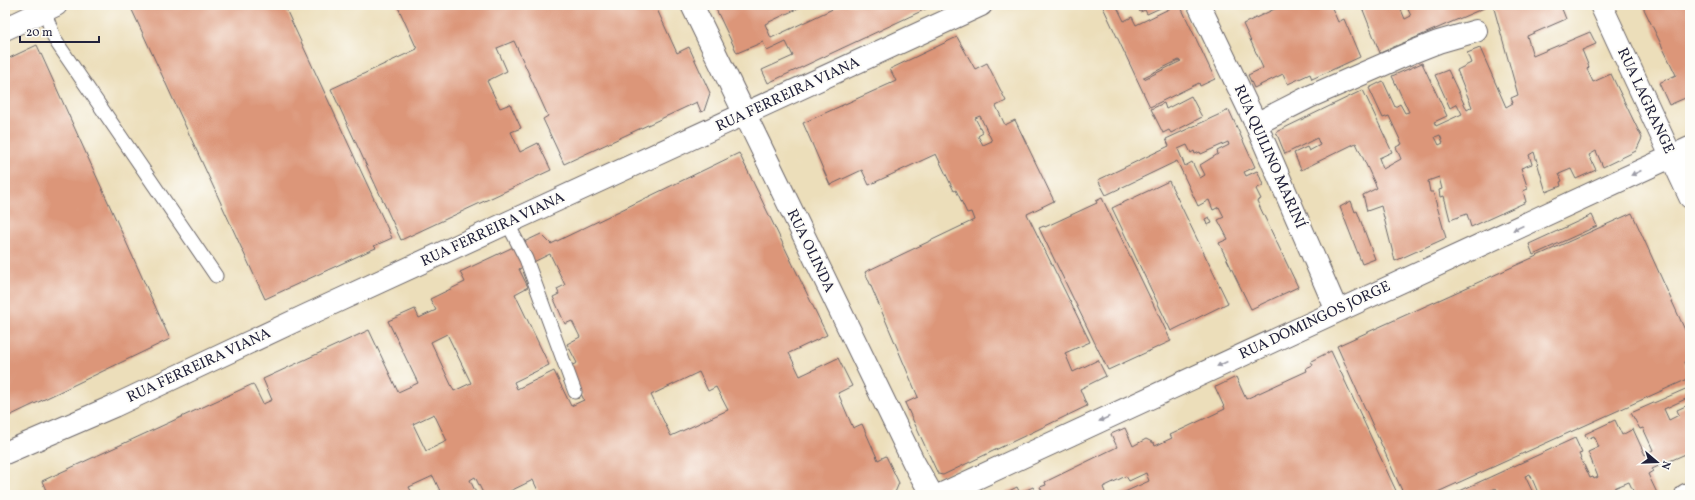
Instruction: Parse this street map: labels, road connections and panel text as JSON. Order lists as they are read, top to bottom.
{
  "streets": {
    "street": [
      "RUA FERREIRA VIANA",
      "RUA LAGRANGE",
      "RUA QUILINO MARINÍ",
      "RUA OLINDA",
      "RUA DOMINGOS JORGE"
    ]
  },
  "crossings": [
    ["RUA FERREIRA VIANA", "RUA OLINDA"],
    ["RUA LAGRANGE", "RUA DOMINGOS JORGE"],
    ["RUA QUILINO MARINÍ", "RUA DOMINGOS JORGE"]
  ],
  "one_way": ["RUA DOMINGOS JORGE"],
  "scale_bar": "20 m",
  "north": "right"
}
